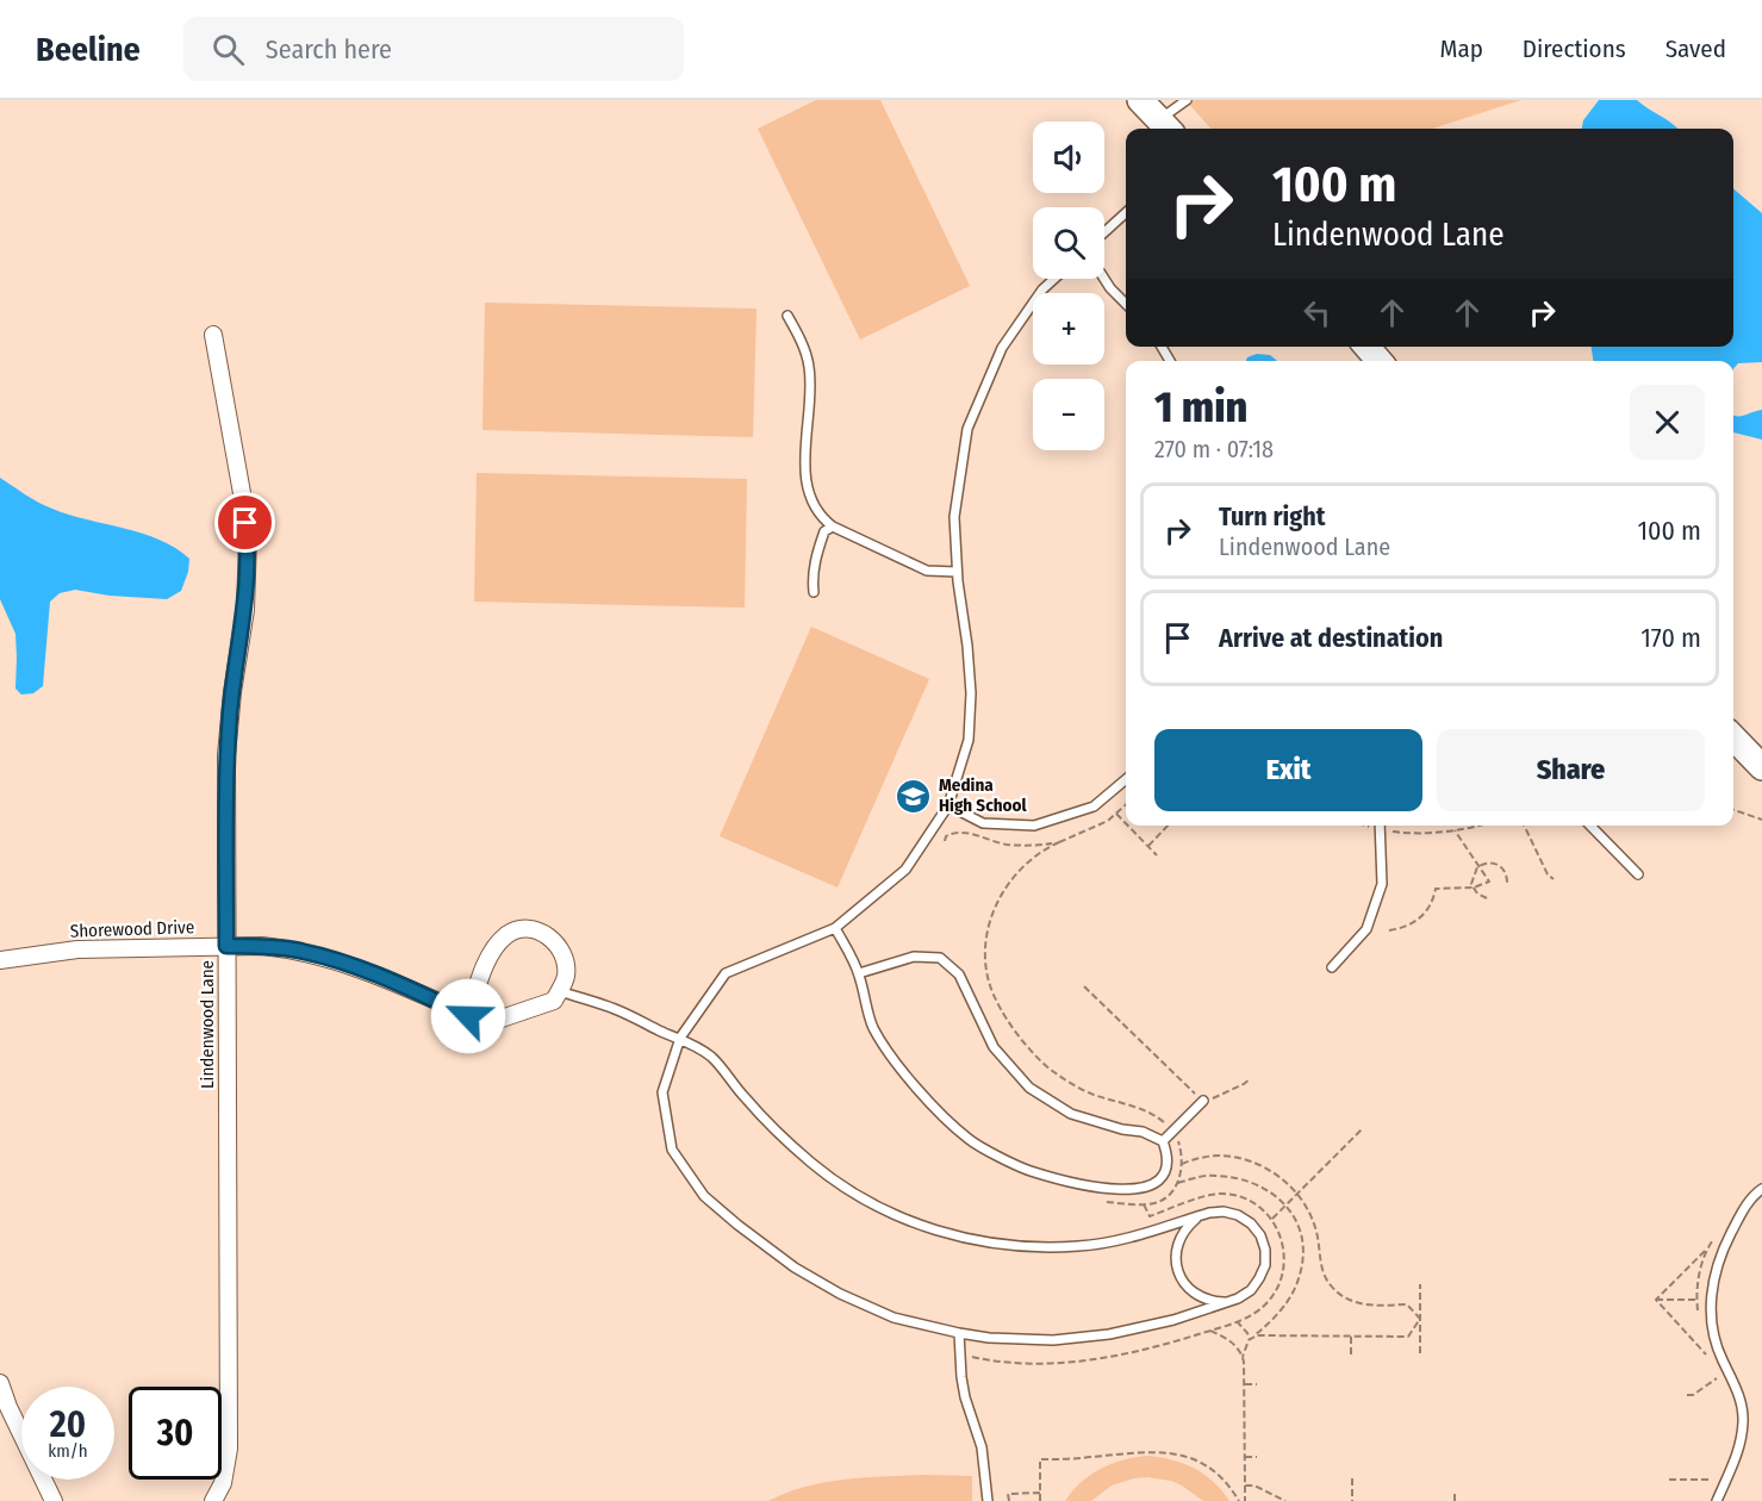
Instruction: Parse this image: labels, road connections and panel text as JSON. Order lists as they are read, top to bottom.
{
  "streets": {
    "street": ["Shorewood Drive", "Lindenwood Lane"]
  },
  "crossings": [
    ["Shorewood Drive", "Lindenwood Lane"]
  ],
  "places": {
    "school or university": ["Medina High School"]
  },
  "page": {
    "header": "Beeline",
    "search": "Search here",
    "nav": ["Map", "Directions", "Saved"],
    "map_buttons": ["+", "−"],
    "turn": ["100 m", "Lindenwood Lane"],
    "heading": ["1 min", "270 m · 07:18"],
    "list": [
      {
        "name": "Turn right",
        "note": "Lindenwood Lane",
        "value": "100 m"
      },
      {
        "name": "Arrive at destination",
        "value": "170 m"
      }
    ],
    "buttons": ["Exit", "Share"],
    "speed": "20 km/h",
    "limit": "30"
  }
}
